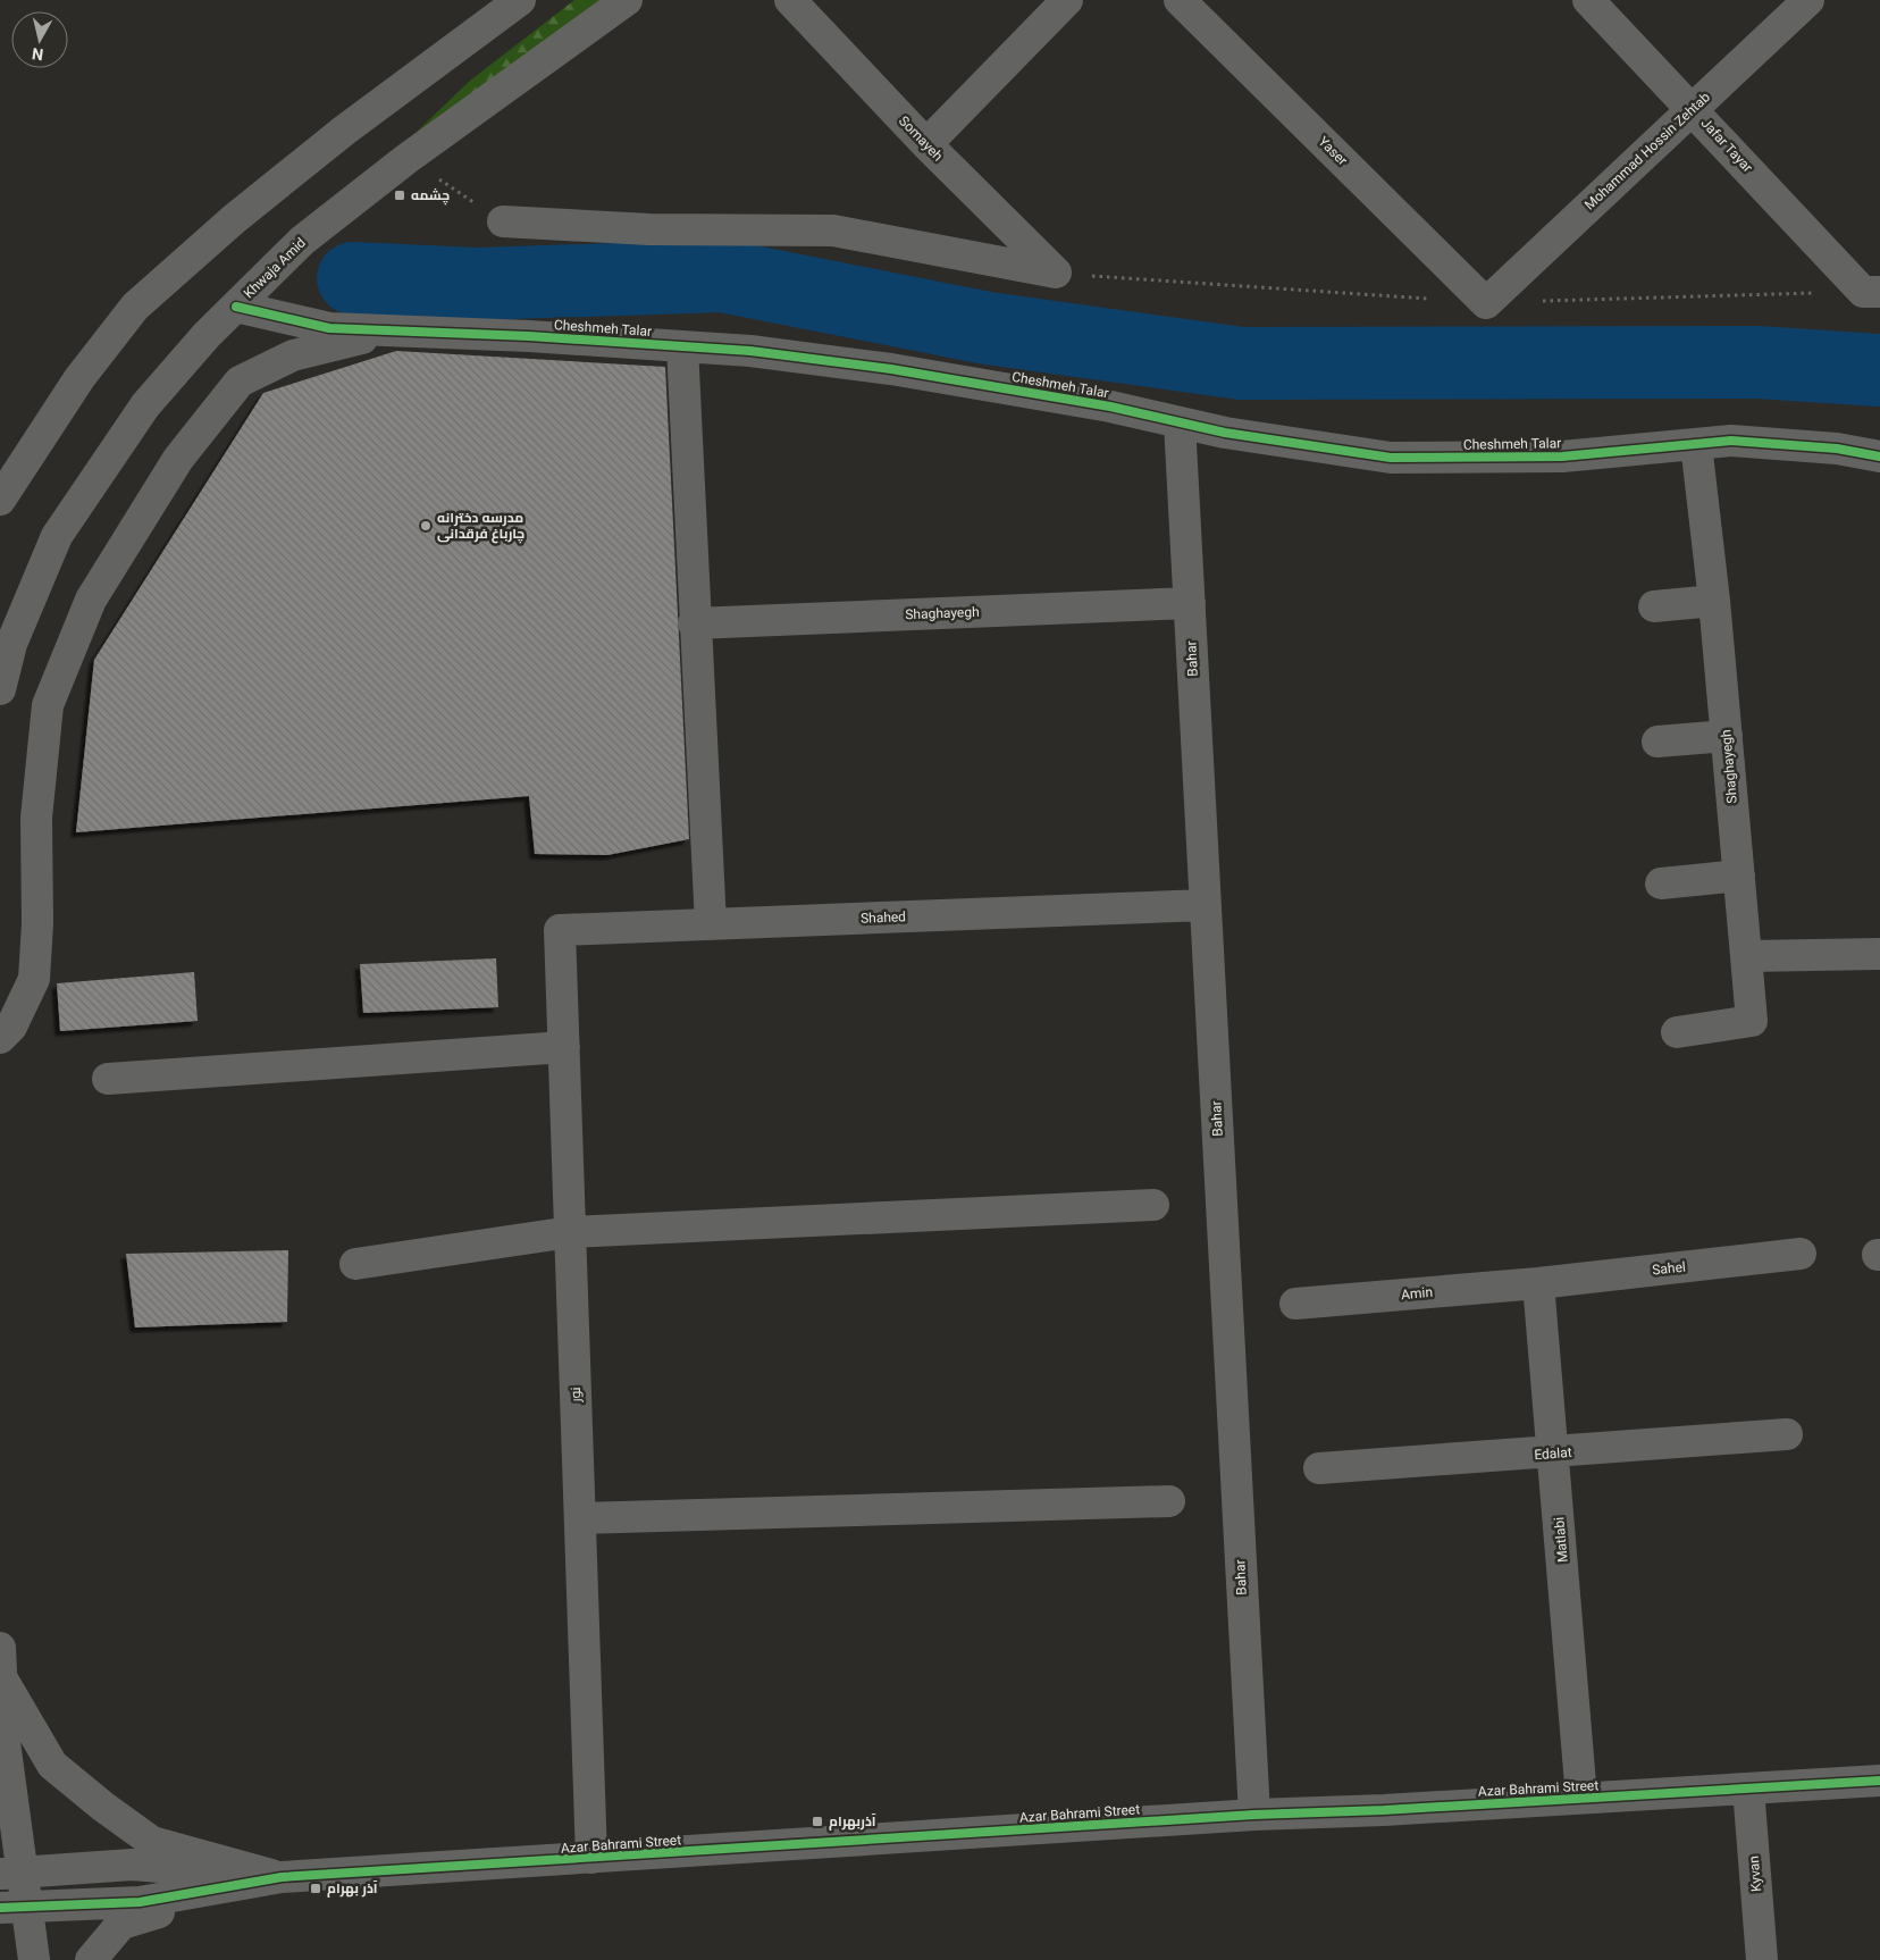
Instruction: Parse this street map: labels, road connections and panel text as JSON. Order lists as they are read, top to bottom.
{
  "streets": {
    "street": [
      "Somayeh",
      "Jafar Tayar",
      "Yaser",
      "Mohammad Hossin Zehtab",
      "Khwaja Amid",
      "Cheshmeh Talar",
      "Shaghayegh",
      "Bahar",
      "Shahed",
      "Sahel",
      "Amin",
      "نور",
      "Edalat",
      "Matlabi",
      "Azar Bahrami Street",
      "Kyvan"
    ]
  },
  "crossings": [
    ["Jafar Tayar", "Mohammad Hossin Zehtab"],
    ["Yaser", "Mohammad Hossin Zehtab"],
    ["Khwaja Amid", "Cheshmeh Talar"],
    ["Cheshmeh Talar", "Shaghayegh"],
    ["Cheshmeh Talar", "Bahar"],
    ["Shaghayegh", "Bahar"],
    ["Bahar", "Shahed"],
    ["Bahar", "Azar Bahrami Street"],
    ["Shahed", "نور"],
    ["Sahel", "Amin"],
    ["Sahel", "Matlabi"],
    ["Amin", "Matlabi"],
    ["نور", "Azar Bahrami Street"],
    ["Edalat", "Matlabi"],
    ["Matlabi", "Azar Bahrami Street"],
    ["Azar Bahrami Street", "Kyvan"]
  ],
  "places": {
    "transit": ["چشمه", "آذربهرام", "آذر بهرام"],
    "other": ["مدرسه دخترانه چارباغ فرقدانی"]
  },
  "north": "bottom"
}
